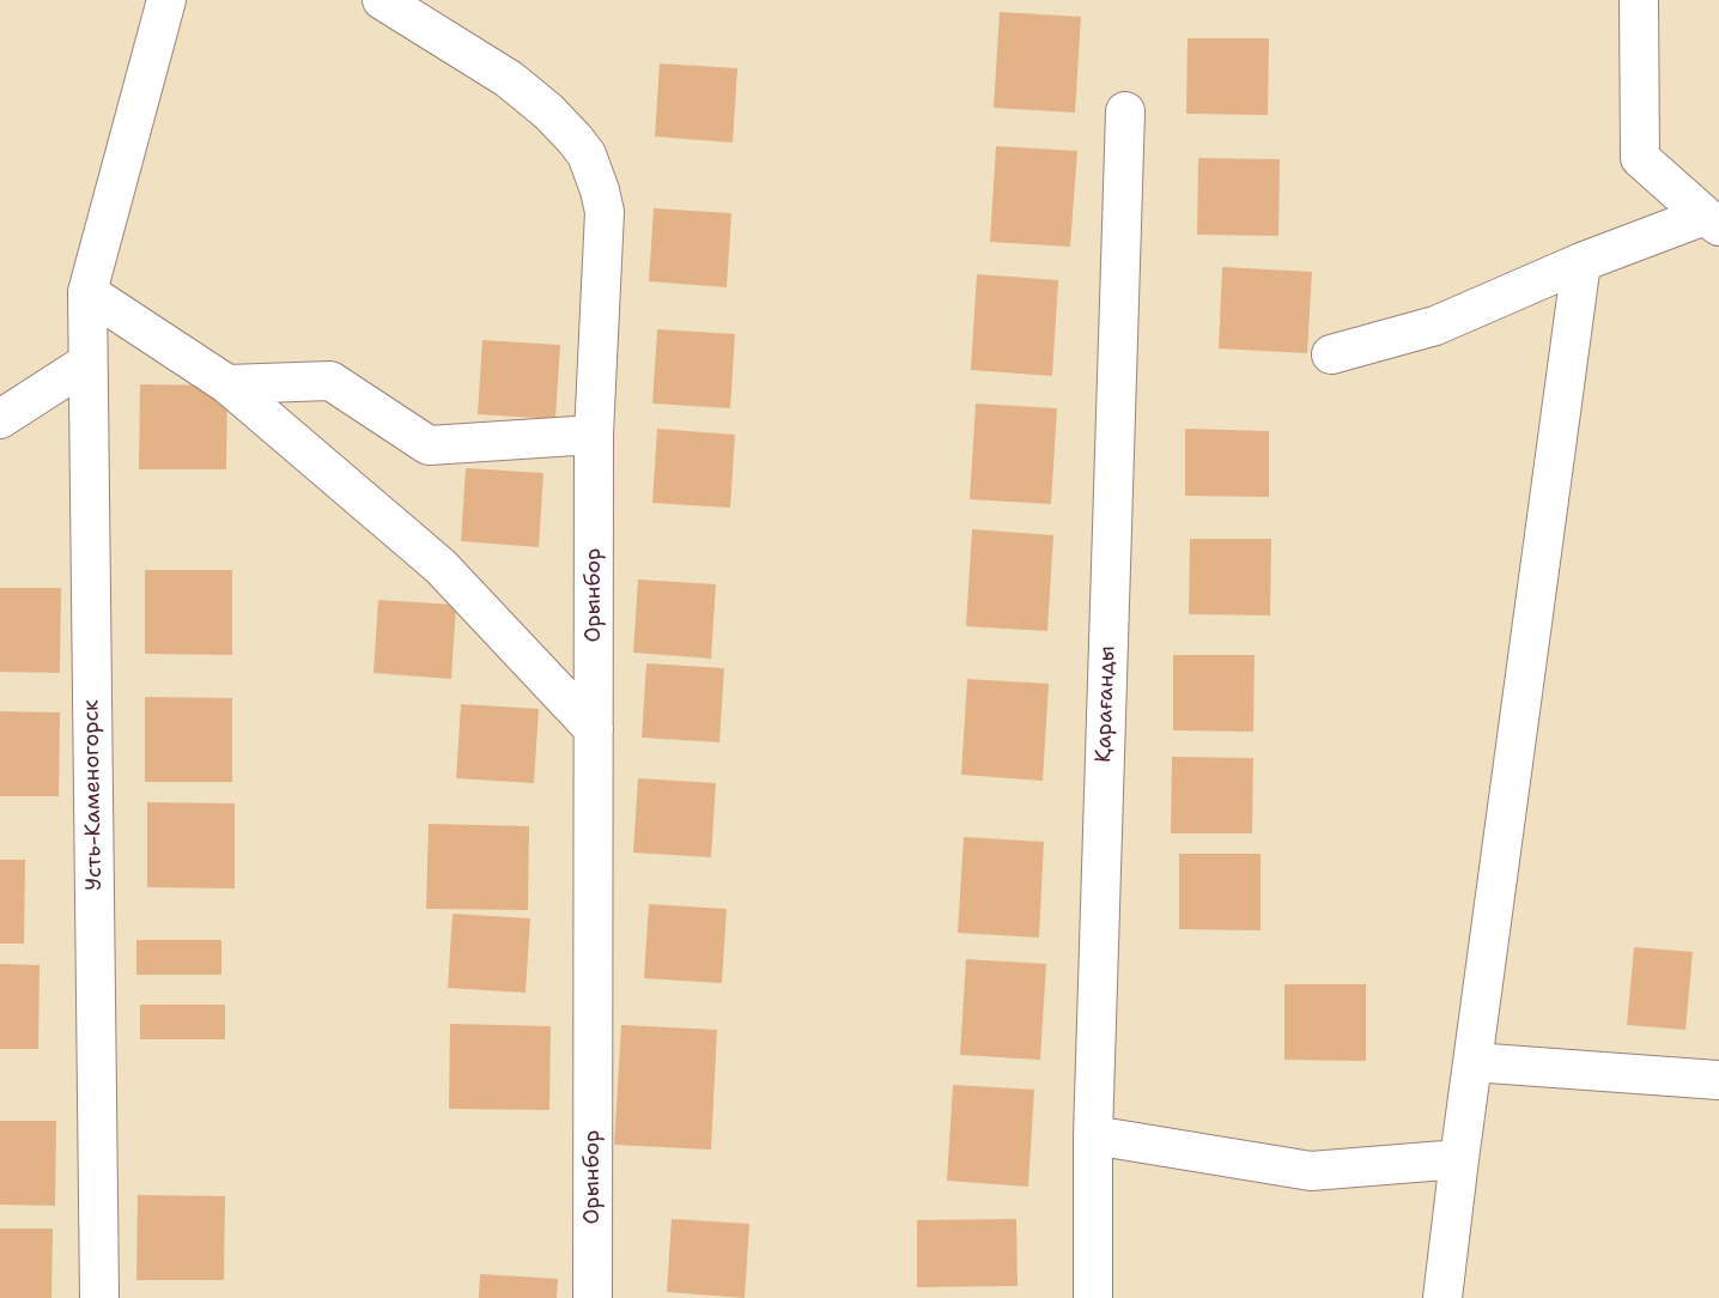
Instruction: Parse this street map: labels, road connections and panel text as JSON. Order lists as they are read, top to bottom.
{
  "streets": {
    "street": ["Орынбор", "Қарағанды", "Усть-Каменогорск"]
  }
}
